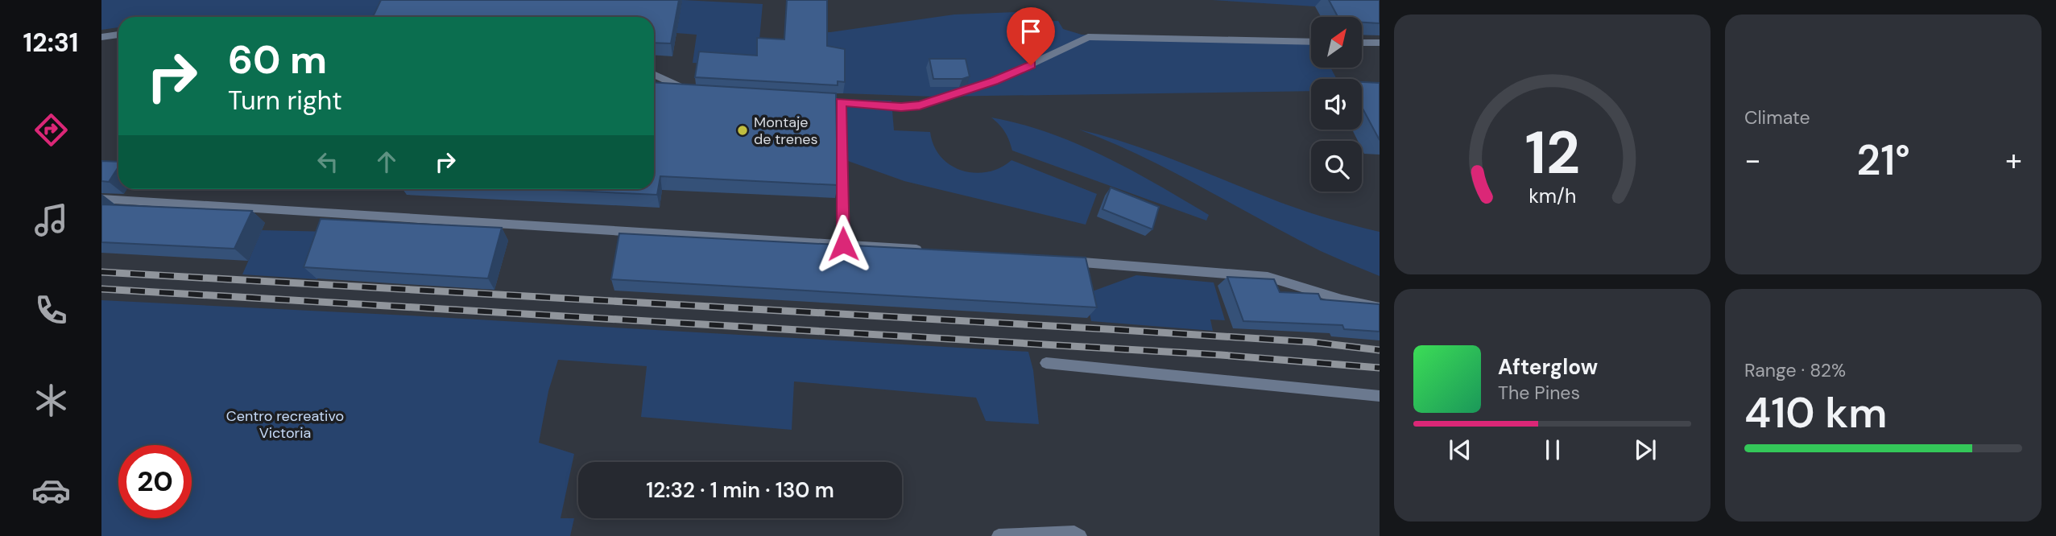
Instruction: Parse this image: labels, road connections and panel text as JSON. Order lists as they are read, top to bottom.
{
  "parks": ["Centro recreativo Victoria"],
  "places": ["Montaje de trenes"],
  "north": "top right",
  "page": {
    "tabs": "12:31",
    "tile": [
      "Climate",
      ["Range · 82%", "410 km"]
    ],
    "turn": ["60 m", "Turn right"],
    "heat": ["−", "21°", "+"],
    "song": ["Afterglow", "The Pines"],
    "limit": "20",
    "trip": "12:32 · 1 min · 130 m",
    "gauge": ["12", "km/h"]
  }
}
